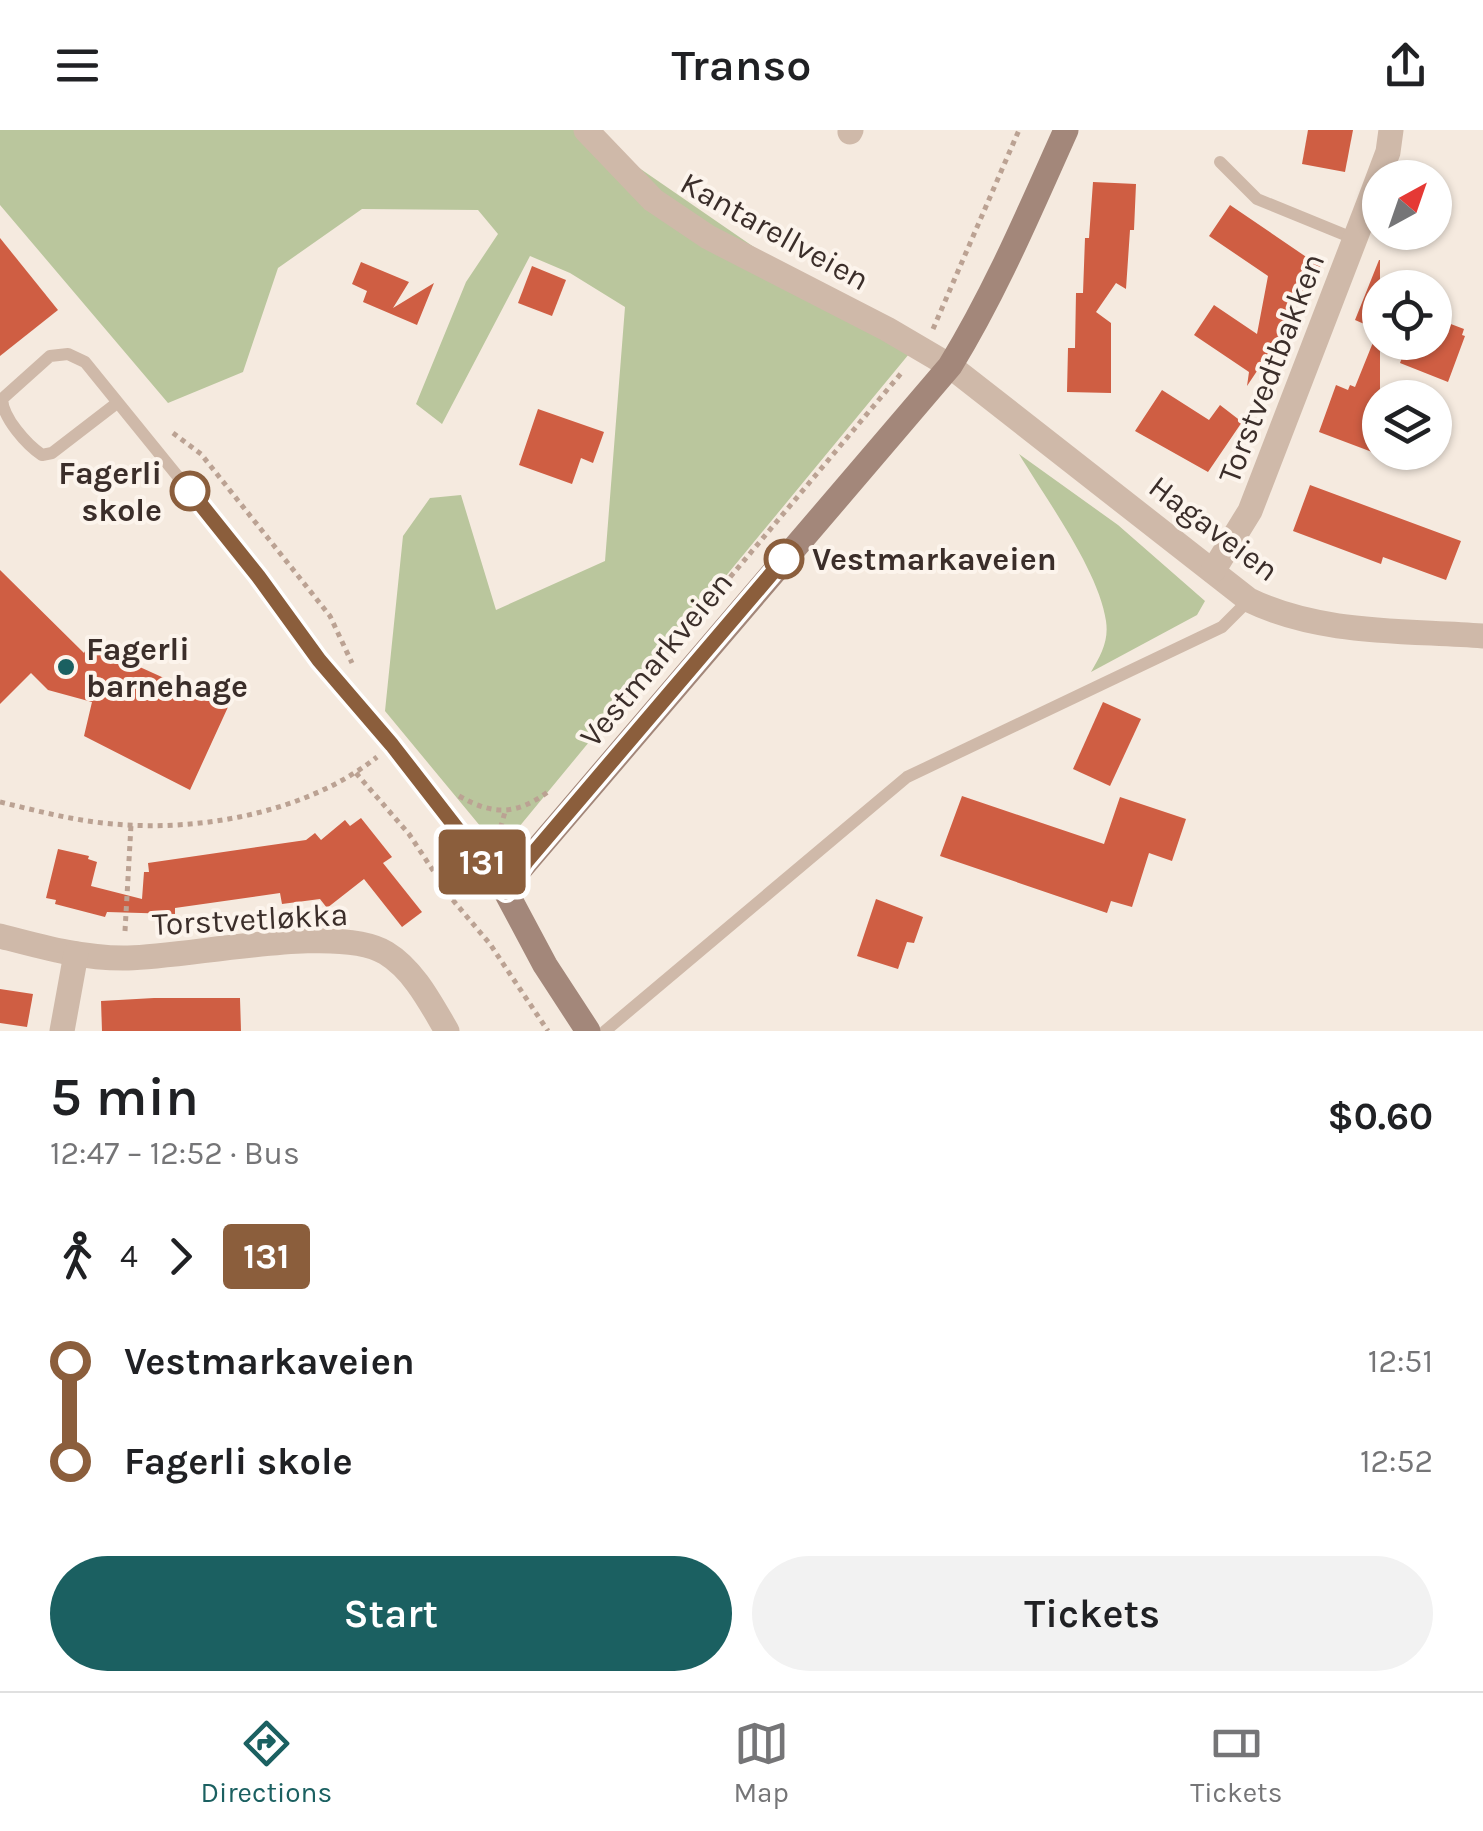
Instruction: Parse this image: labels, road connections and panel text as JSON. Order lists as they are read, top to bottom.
{
  "streets": {
    "street": [
      "Kantarellveien",
      "Torstvedtbakken",
      "Hagaveien",
      "Vestmarkveien",
      "Torstvetløkka"
    ]
  },
  "crossings": [
    ["Kantarellveien", "Hagaveien"],
    ["Kantarellveien", "Vestmarkveien"],
    ["Torstvedtbakken", "Hagaveien"],
    ["Hagaveien", "Vestmarkveien"]
  ],
  "places": ["Fagerli skole", "Vestmarkaveien", "Fagerli barnehage"],
  "lines": ["bus line 131"],
  "north": "top right",
  "page": {
    "header": "Transo",
    "on_map": "131",
    "heading": ["5 min", "12:47 – 12:52 · Bus", "$0.60"],
    "legs": ["4", "131"],
    "list": [
      {
        "name": "Vestmarkaveien",
        "value": "12:51"
      },
      {
        "name": "Fagerli skole",
        "value": "12:52"
      }
    ],
    "buttons": ["Start", "Tickets"],
    "tabs": ["Directions", "Map", "Tickets"]
  }
}
